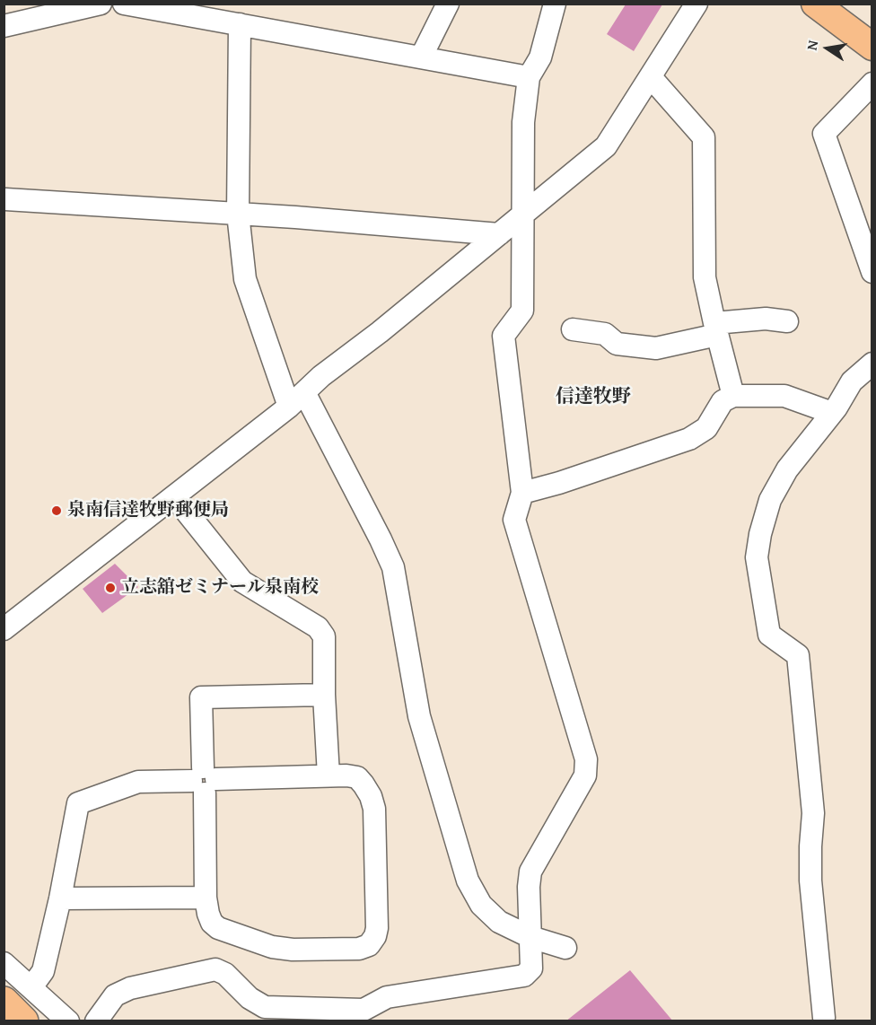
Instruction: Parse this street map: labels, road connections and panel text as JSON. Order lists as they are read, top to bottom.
{
  "districts": ["信達牧野"],
  "places": ["泉南信達牧野郵便局", "立志舘ゼミナール泉南校"],
  "north": "left"
}
